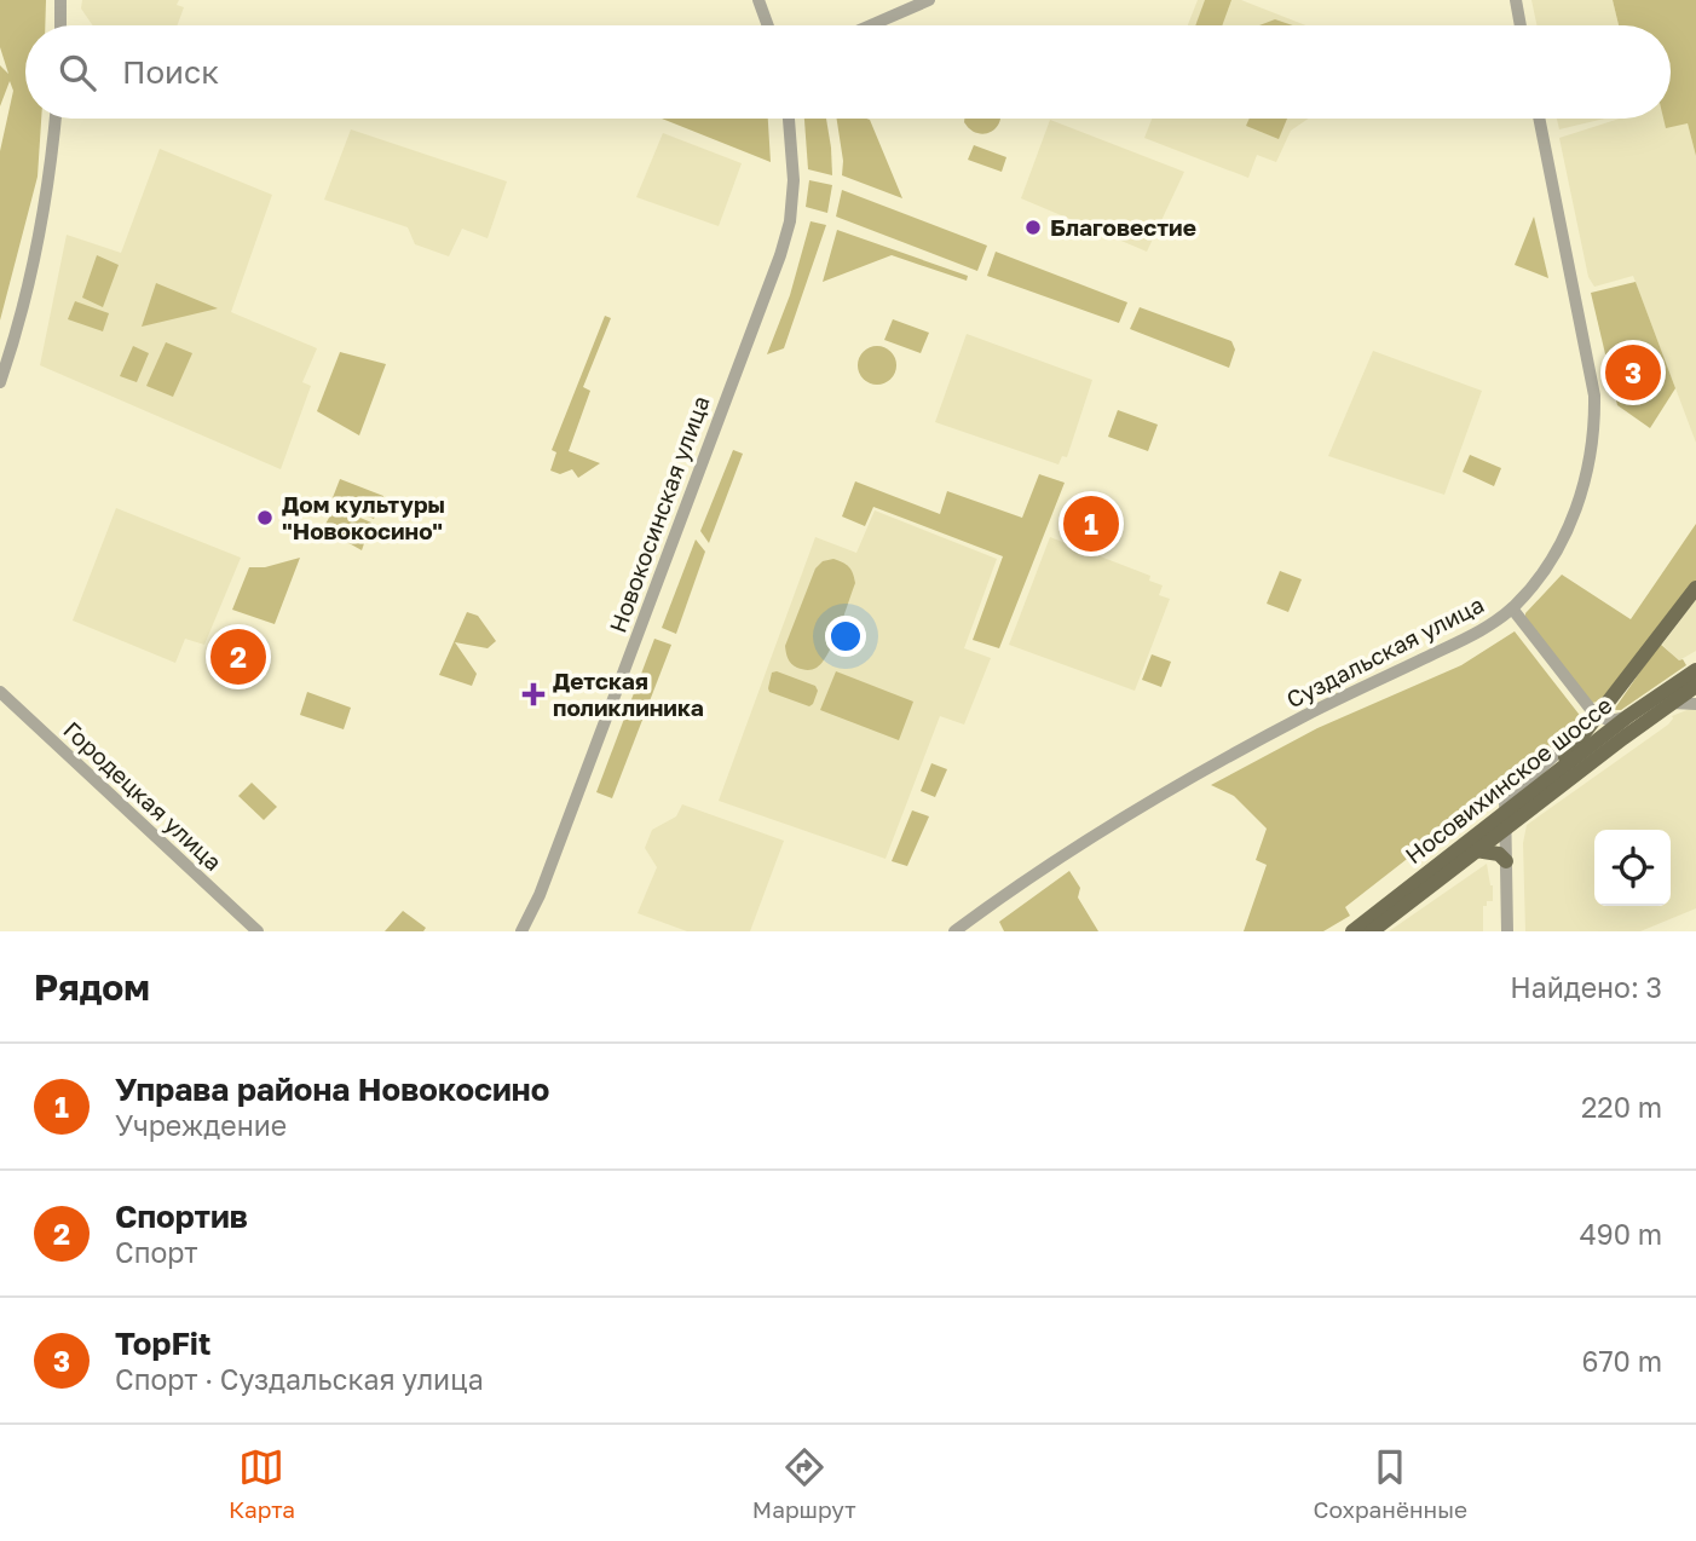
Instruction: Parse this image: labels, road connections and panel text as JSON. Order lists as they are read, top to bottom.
{
  "streets": {
    "main road": ["Носовихинское шоссе"],
    "street": ["Новокосинская улица", "Суздальская улица", "Городецкая улица"]
  },
  "places": {
    "other": ["Благовестие", "Дом культуры \"Новокосино\""],
    "health": ["Детская поликлиника"]
  },
  "page": {
    "search": "Поиск",
    "pins": ["3", "1", "2"],
    "heading": ["Рядом", "Найдено: 3"],
    "list": [
      {
        "mark": "1",
        "name": "Управа района Новокосино",
        "note": "Учреждение",
        "value": "220 m"
      },
      {
        "mark": "2",
        "name": "Спортив",
        "note": "Спорт",
        "value": "490 m"
      },
      {
        "mark": "3",
        "name": "TopFit",
        "note": "Спорт · Суздальская улица",
        "value": "670 m"
      }
    ],
    "nav": ["Карта", "Маршрут", "Сохранённые"]
  }
}
